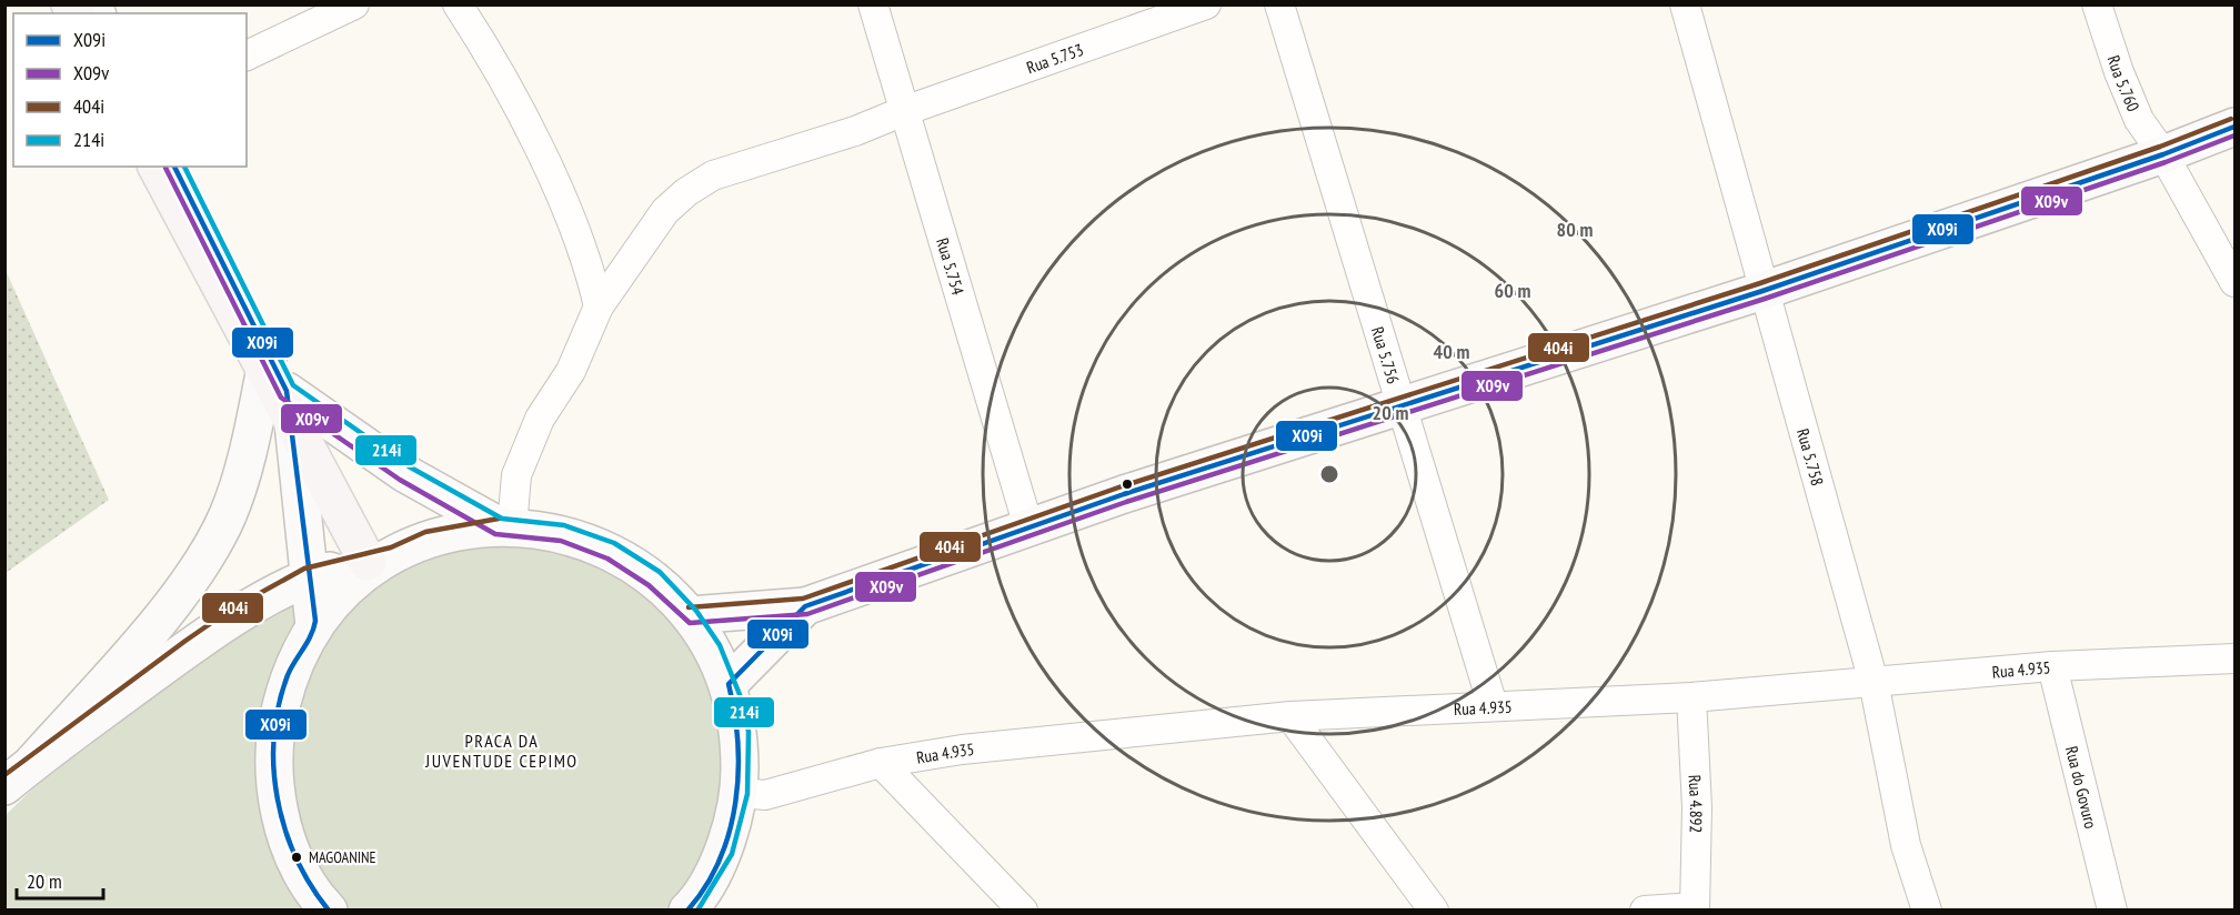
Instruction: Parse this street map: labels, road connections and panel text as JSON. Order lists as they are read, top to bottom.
{
  "streets": {
    "street": [
      "Rua 5.753",
      "Rua 5.760",
      "Rua 5.754",
      "Rua 5.756",
      "Rua 5.758",
      "Rua 4.935",
      "Rua do Govuro",
      "Rua 4.892"
    ]
  },
  "crossings": [
    ["Rua 5.753", "Rua 5.754"],
    ["Rua 5.756", "Rua 4.935"],
    ["Rua 5.758", "Rua 4.935"],
    ["Rua 4.935", "Rua do Govuro"],
    ["Rua 4.935", "Rua 4.892"]
  ],
  "districts": ["PRACA DA JUVENTUDE CEPIMO"],
  "places": ["MAGOANINE"],
  "lines": [
    "transit line 404i",
    "transit line X09i",
    "transit line X09v",
    "transit line 214i"
  ],
  "legend": [
    "X09i",
    "X09v",
    "404i",
    "214i"
  ],
  "scale_bar": "20 m",
  "rings": [
    "80 m",
    "60 m",
    "40 m",
    "20 m"
  ]
}
